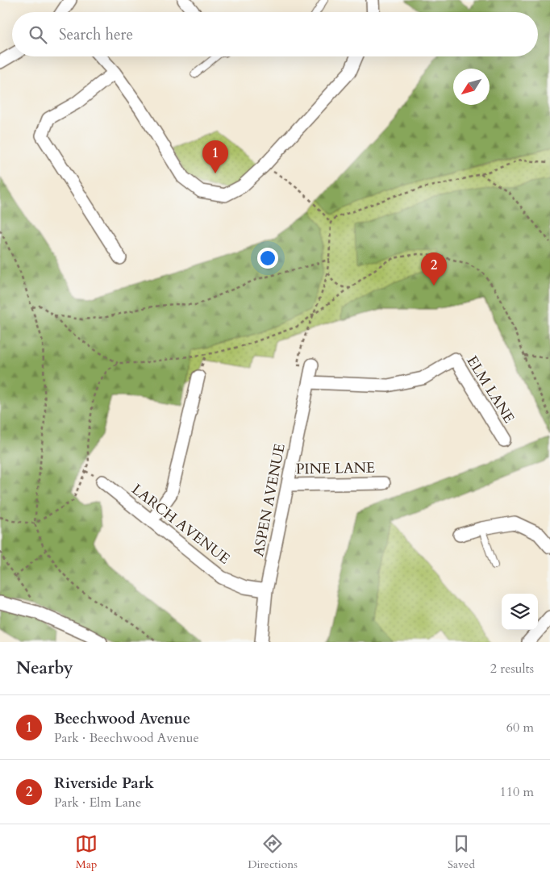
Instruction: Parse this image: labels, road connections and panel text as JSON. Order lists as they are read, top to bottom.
{
  "streets": {
    "street": [
      "ELM LANE",
      "PINE LANE",
      "ASPEN AVENUE",
      "LARCH AVENUE"
    ]
  },
  "crossings": [
    ["ELM LANE", "ASPEN AVENUE"],
    ["PINE LANE", "ASPEN AVENUE"],
    ["ASPEN AVENUE", "LARCH AVENUE"]
  ],
  "north": "bottom left",
  "page": {
    "search": "Search here",
    "pins": ["1", "2"],
    "heading": ["Nearby", "2 results"],
    "list": [
      {
        "mark": "1",
        "name": "Beechwood Avenue",
        "note": "Park · Beechwood Avenue",
        "value": "60 m"
      },
      {
        "mark": "2",
        "name": "Riverside Park",
        "note": "Park · Elm Lane",
        "value": "110 m"
      }
    ],
    "nav": ["Map", "Directions", "Saved"]
  }
}
